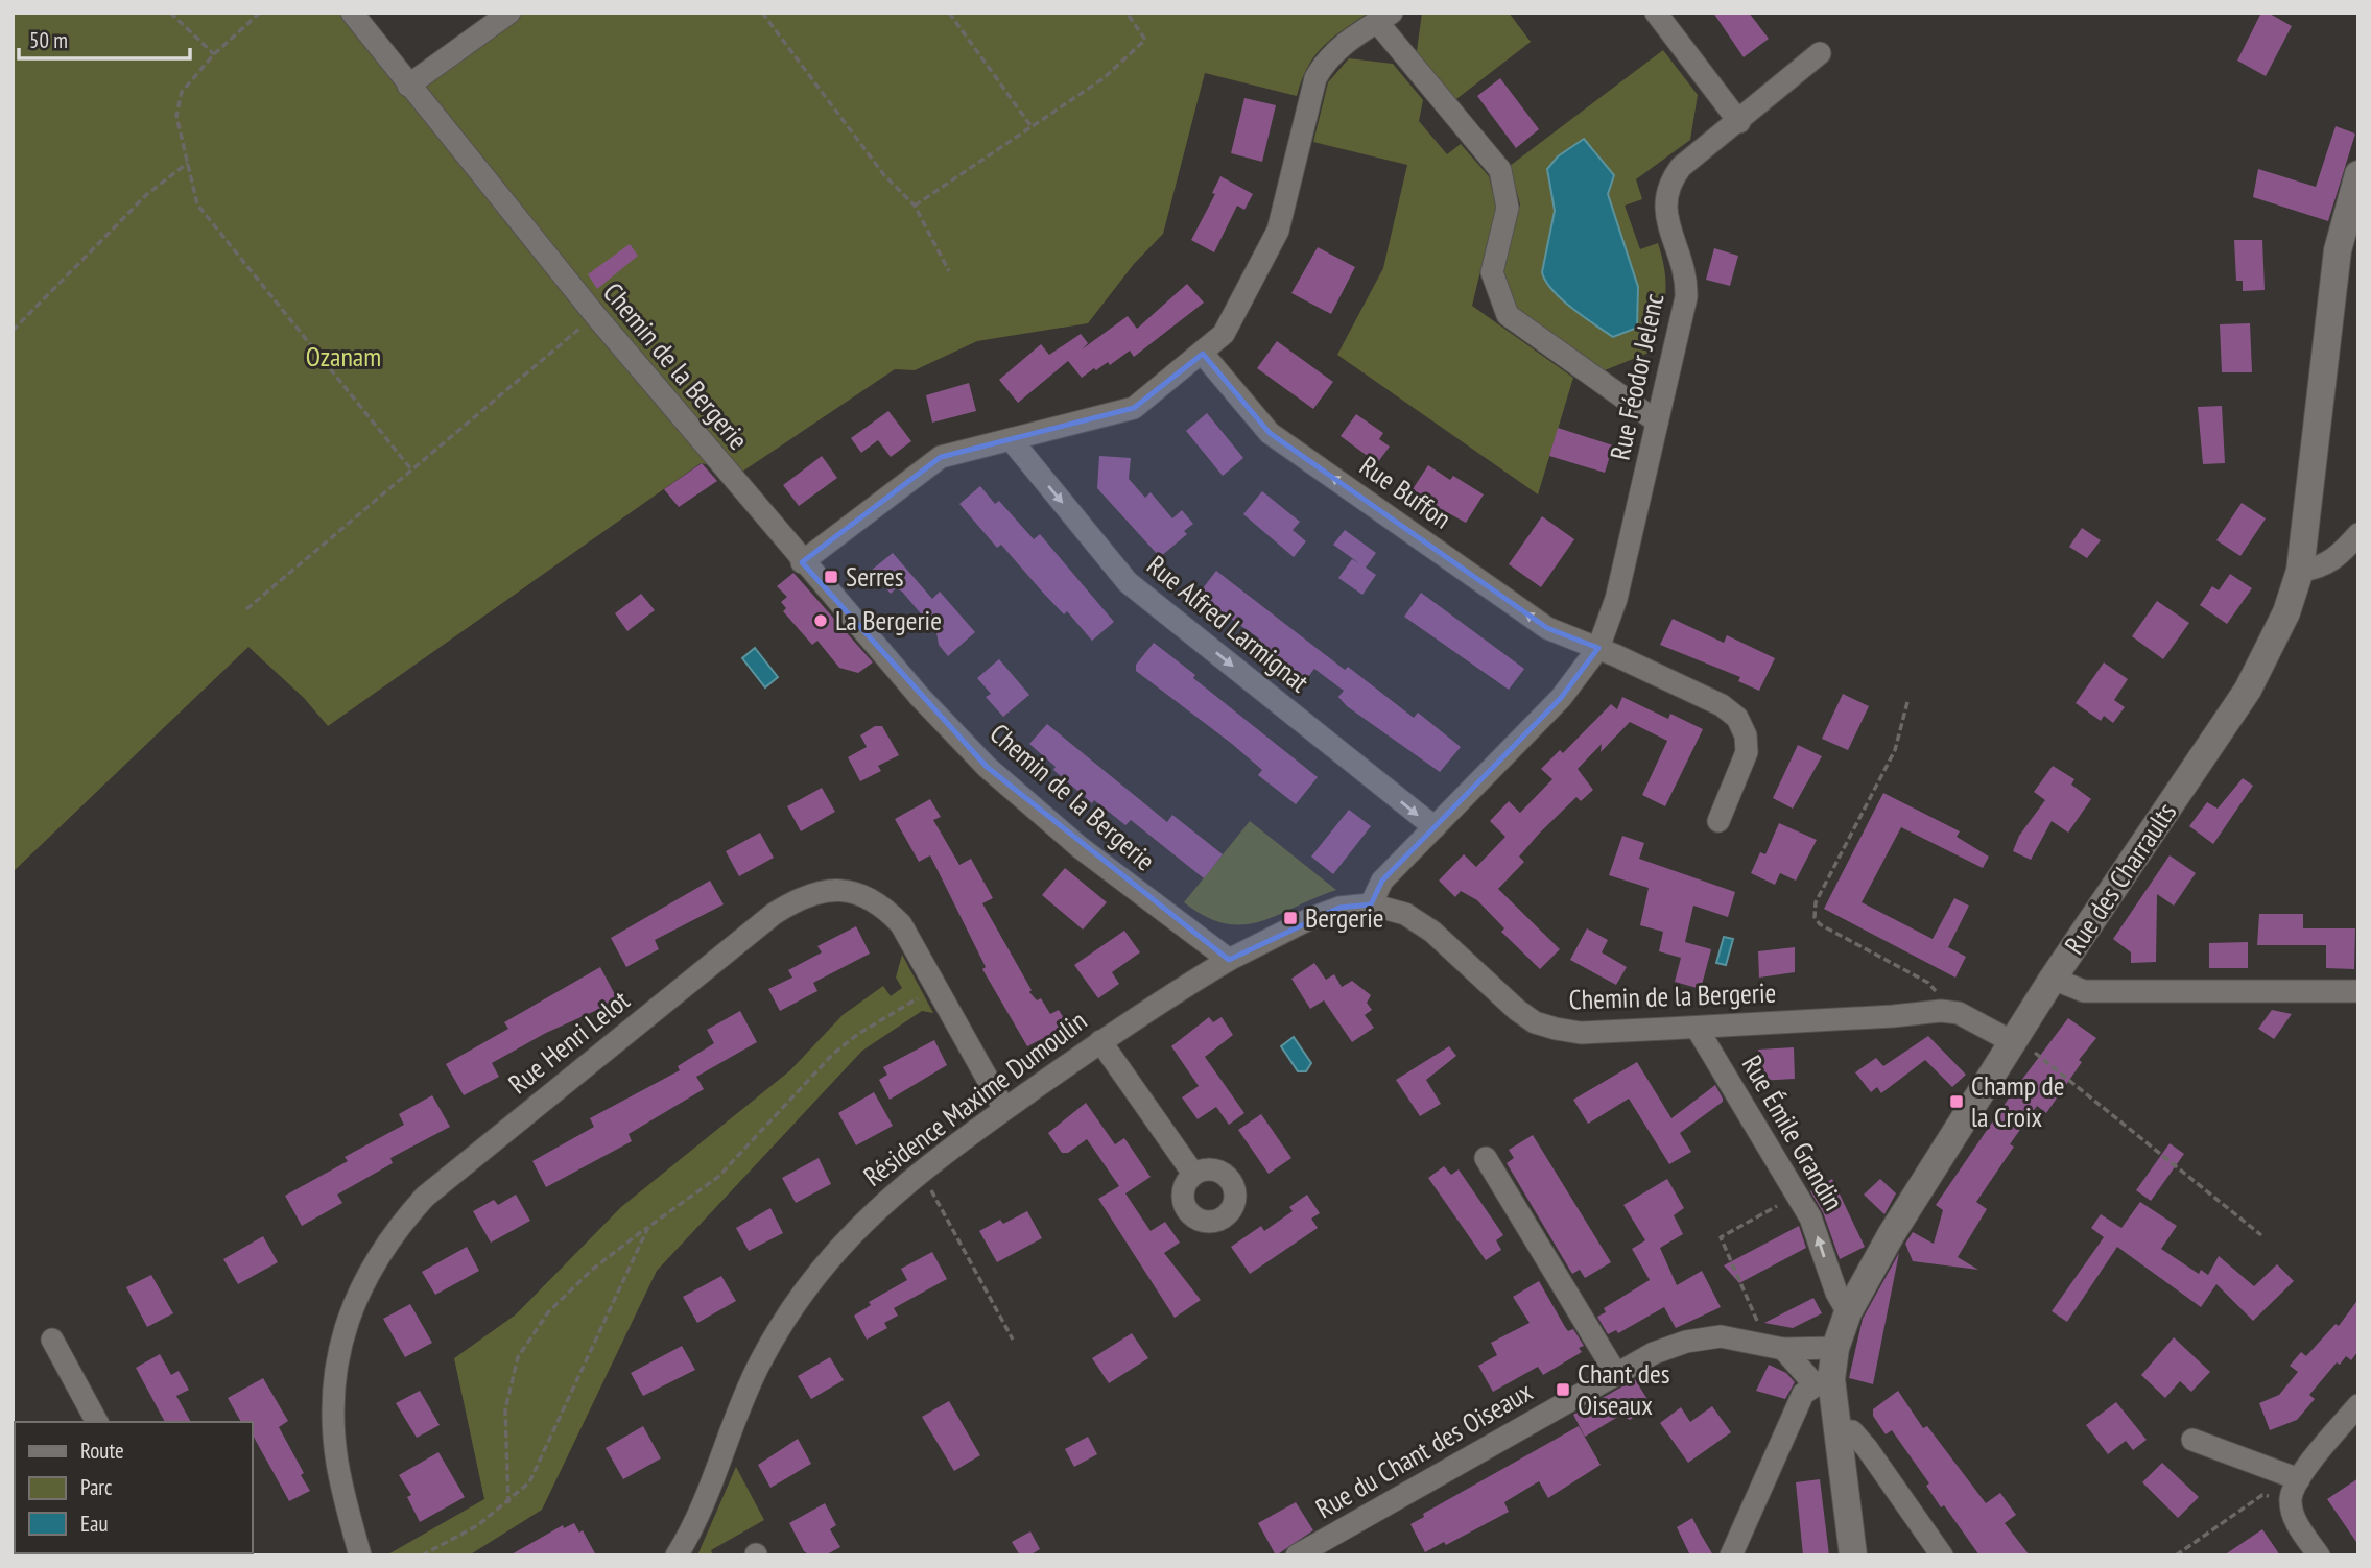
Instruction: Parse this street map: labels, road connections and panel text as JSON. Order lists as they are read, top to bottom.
{
  "streets": {
    "street": [
      "Chemin de la Bergerie",
      "Rue Féodor Jelenc",
      "Rue Buffon",
      "Rue Alfred Larmignat",
      "Rue des Charraults",
      "Rue Henri Lelot",
      "Résidence Maxime Dumoulin",
      "Rue Émile Grandin",
      "Rue du Chant des Oiseaux"
    ]
  },
  "crossings": [
    ["Chemin de la Bergerie", "Rue Féodor Jelenc"],
    ["Chemin de la Bergerie", "Rue des Charraults"],
    ["Chemin de la Bergerie", "Résidence Maxime Dumoulin"],
    ["Chemin de la Bergerie", "Rue Émile Grandin"],
    ["Rue Féodor Jelenc", "Rue Buffon"],
    ["Rue Féodor Jelenc", "Rue Alfred Larmignat"],
    ["Rue des Charraults", "Rue Émile Grandin"],
    ["Rue des Charraults", "Rue du Chant des Oiseaux"],
    ["Rue Henri Lelot", "Résidence Maxime Dumoulin"]
  ],
  "one_way": ["Rue Buffon", "Rue Alfred Larmignat", "Rue Émile Grandin"],
  "parks": ["Ozanam"],
  "places": {
    "transit": [
      "Serres",
      "Bergerie",
      "Champ de la Croix",
      "Chant des Oiseaux"
    ],
    "other": ["La Bergerie"]
  },
  "legend": ["Route", "Parc", "Eau"],
  "scale_bar": "50 m"
}
